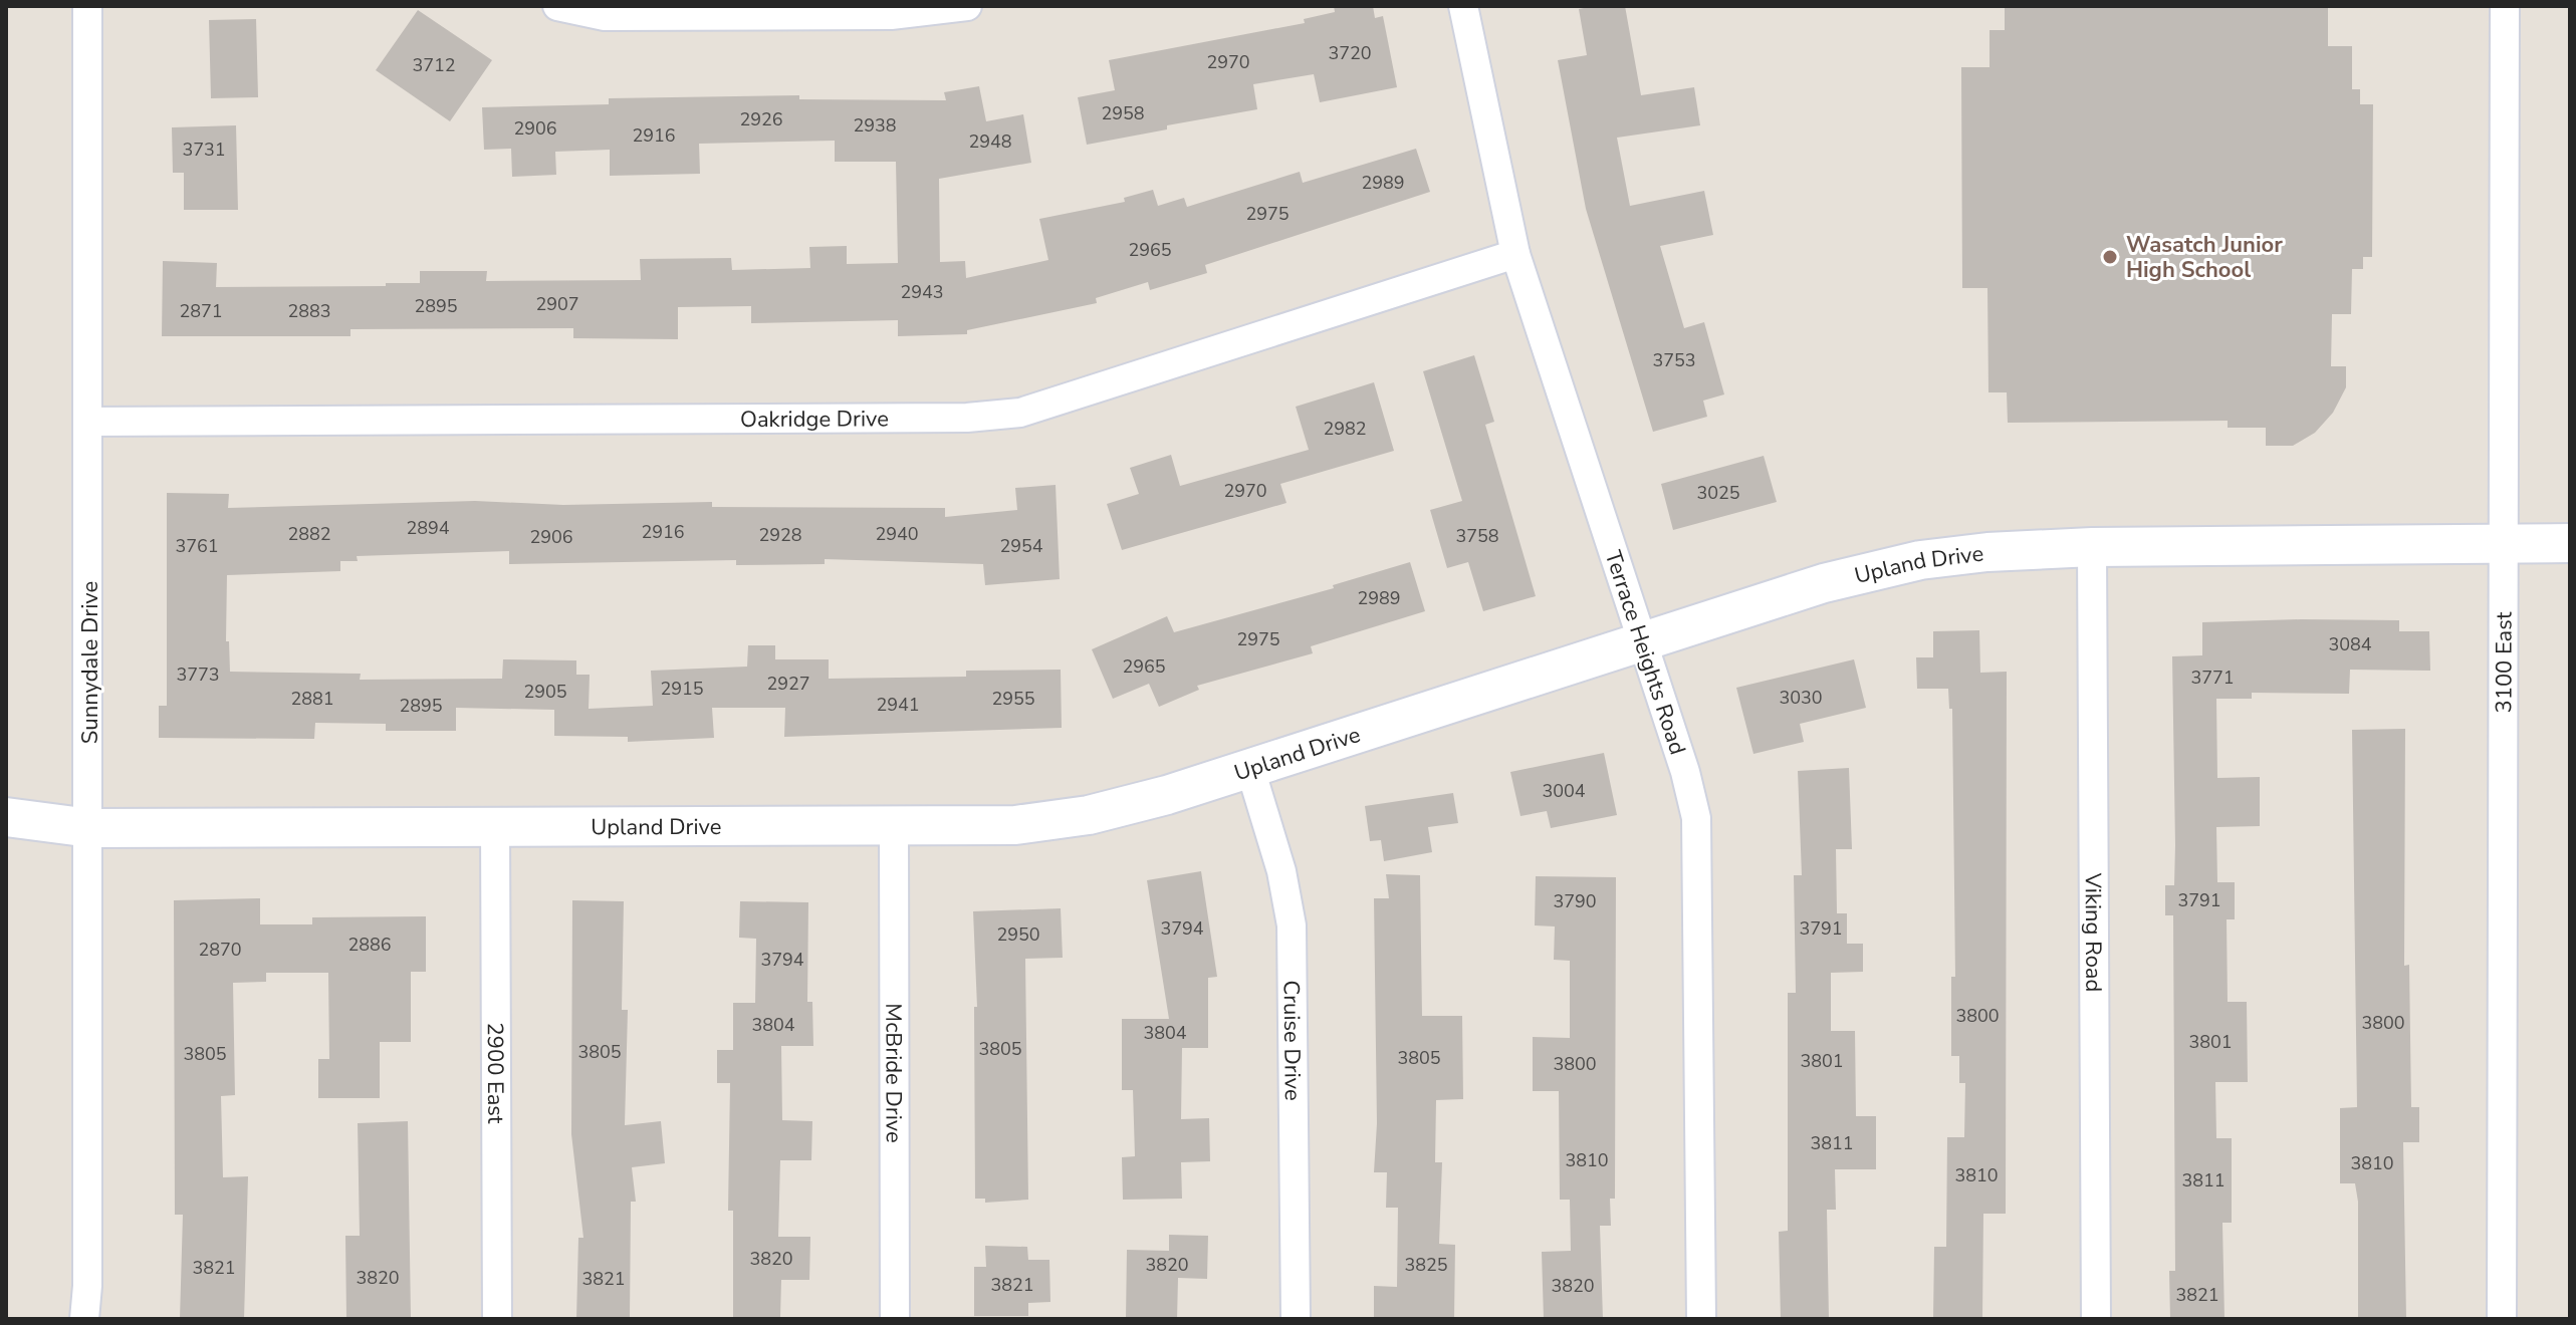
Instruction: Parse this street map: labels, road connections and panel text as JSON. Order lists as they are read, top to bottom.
{
  "streets": {
    "street": [
      "Oakridge Drive",
      "Upland Drive",
      "Terrace Heights Road",
      "Sunnydale Drive",
      "3100 East",
      "Viking Road",
      "Cruise Drive",
      "2900 East",
      "McBride Drive"
    ]
  },
  "crossings": [
    ["Oakridge Drive", "Terrace Heights Road"],
    ["Oakridge Drive", "Sunnydale Drive"],
    ["Upland Drive", "Terrace Heights Road"],
    ["Upland Drive", "Sunnydale Drive"],
    ["Upland Drive", "3100 East"],
    ["Upland Drive", "Viking Road"],
    ["Upland Drive", "Cruise Drive"],
    ["Upland Drive", "2900 East"],
    ["Upland Drive", "McBride Drive"]
  ],
  "places": ["Wasatch Junior High School"],
  "house_numbers": [
    "3720",
    "2970",
    "3712",
    "2958",
    "2926",
    "2938",
    "2906",
    "2916",
    "2948",
    "3731",
    "2989",
    "2975",
    "2965",
    "2943",
    "2907",
    "2895",
    "2871",
    "2883",
    "3753",
    "2982",
    "2970",
    "3025",
    "2894",
    "2916",
    "2882",
    "2940",
    "2928",
    "3758",
    "2906",
    "3761",
    "2954",
    "2989",
    "2975",
    "3084",
    "2965",
    "3773",
    "3771",
    "2927",
    "2915",
    "2905",
    "3030",
    "2881",
    "2955",
    "2941",
    "2895",
    "3004",
    "3791",
    "3790",
    "3794",
    "3791",
    "2950",
    "2886",
    "2870",
    "3794",
    "3800",
    "3800",
    "3804",
    "3804",
    "3801",
    "3805",
    "3805",
    "3805",
    "3805",
    "3801",
    "3800",
    "3811",
    "3810",
    "3810",
    "3810",
    "3811",
    "3820",
    "3820",
    "3825",
    "3821",
    "3820",
    "3821",
    "3821",
    "3820",
    "3821"
  ]
}
